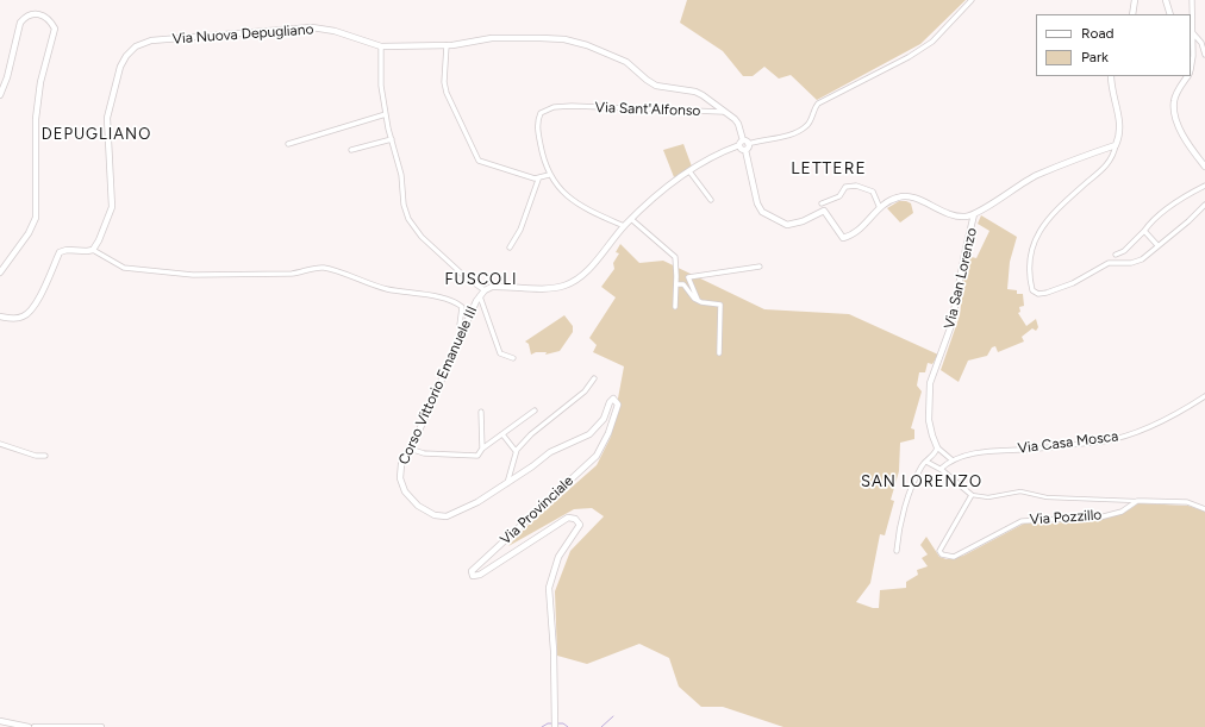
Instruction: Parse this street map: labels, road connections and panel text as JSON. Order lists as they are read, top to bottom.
{
  "streets": {
    "street": [
      "Via Nuova Depugliano",
      "Via Sant'Alfonso",
      "Via San Lorenzo",
      "Corso Vittorio Emanuele III",
      "Via Casa Mosca",
      "Via Provinciale",
      "Via Pozzillo"
    ]
  },
  "crossings": [
    ["Via Nuova Depugliano", "Via Sant'Alfonso"],
    ["Via Nuova Depugliano", "Corso Vittorio Emanuele III"],
    ["Corso Vittorio Emanuele III", "Via Provinciale"]
  ],
  "districts": [
    "DEPUGLIANO",
    "LETTERE",
    "FUSCOLI",
    "SAN LORENZO"
  ],
  "legend": ["Road", "Park"]
}
